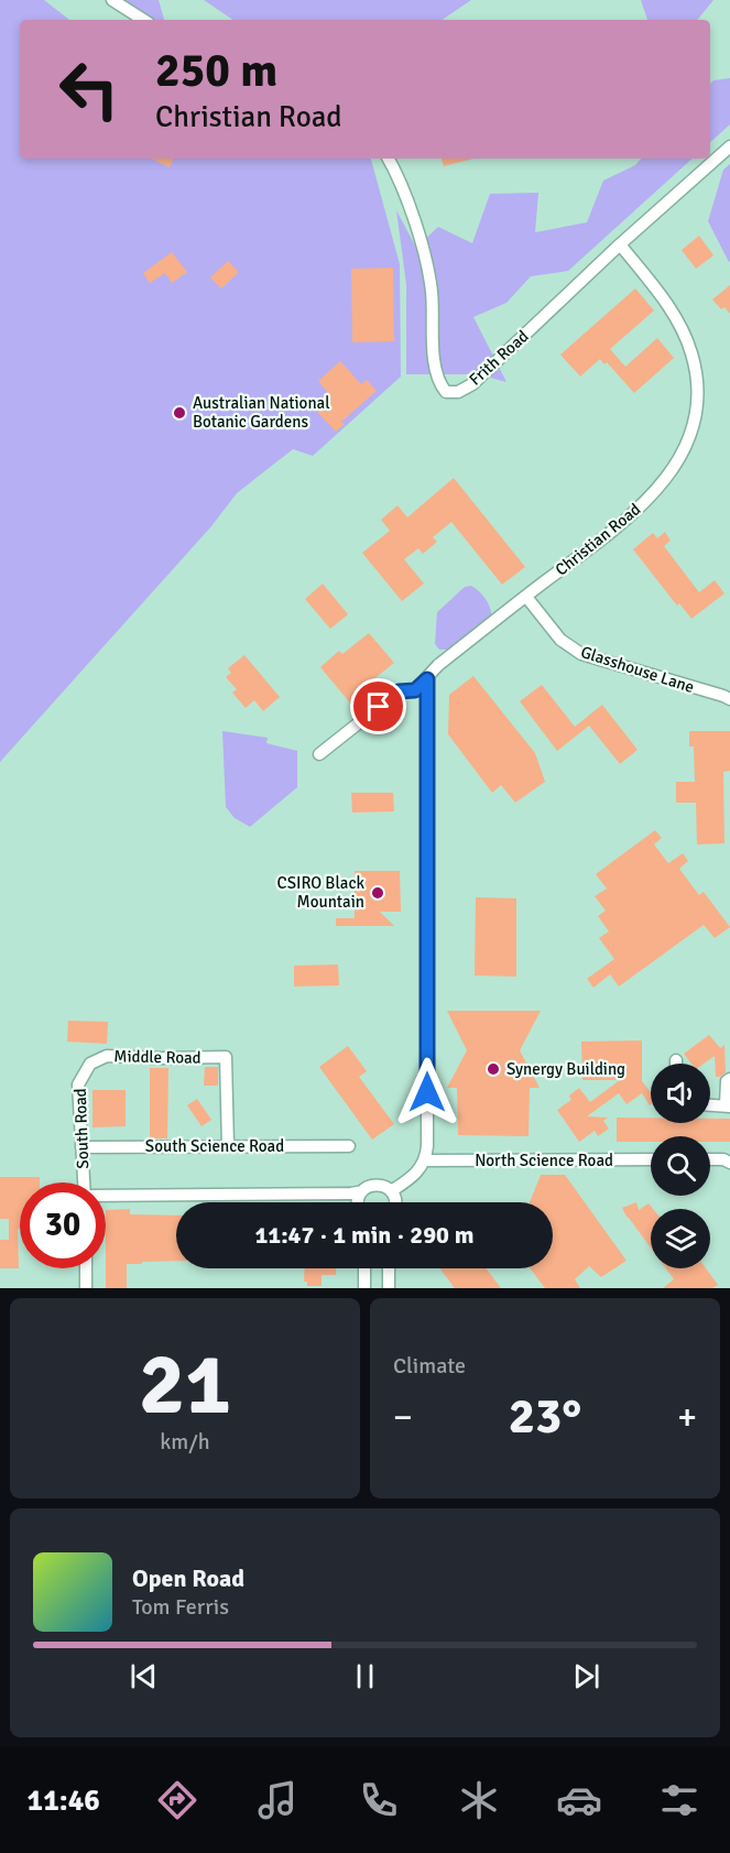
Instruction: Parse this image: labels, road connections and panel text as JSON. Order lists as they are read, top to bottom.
{
  "streets": {
    "street": [
      "Frith Road",
      "Christian Road",
      "Glasshouse Lane",
      "Middle Road",
      "South Road",
      "South Science Road",
      "North Science Road"
    ]
  },
  "crossings": [
    ["Frith Road", "Christian Road"],
    ["Christian Road", "Glasshouse Lane"],
    ["Middle Road", "South Road"],
    ["Middle Road", "South Science Road"],
    ["South Road", "South Science Road"]
  ],
  "places": ["Australian National Botanic Gardens", "CSIRO Black Mountain", "Synergy Building"],
  "page": {
    "turn": ["250 m", "Christian Road"],
    "limit": "30",
    "trip": "11:47 · 1 min · 290 m",
    "tile": [
      ["21", "km/h"],
      "Climate"
    ],
    "heat": ["−", "23°", "+"],
    "song": ["Open Road", "Tom Ferris"],
    "tabs": "11:46"
  }
}
